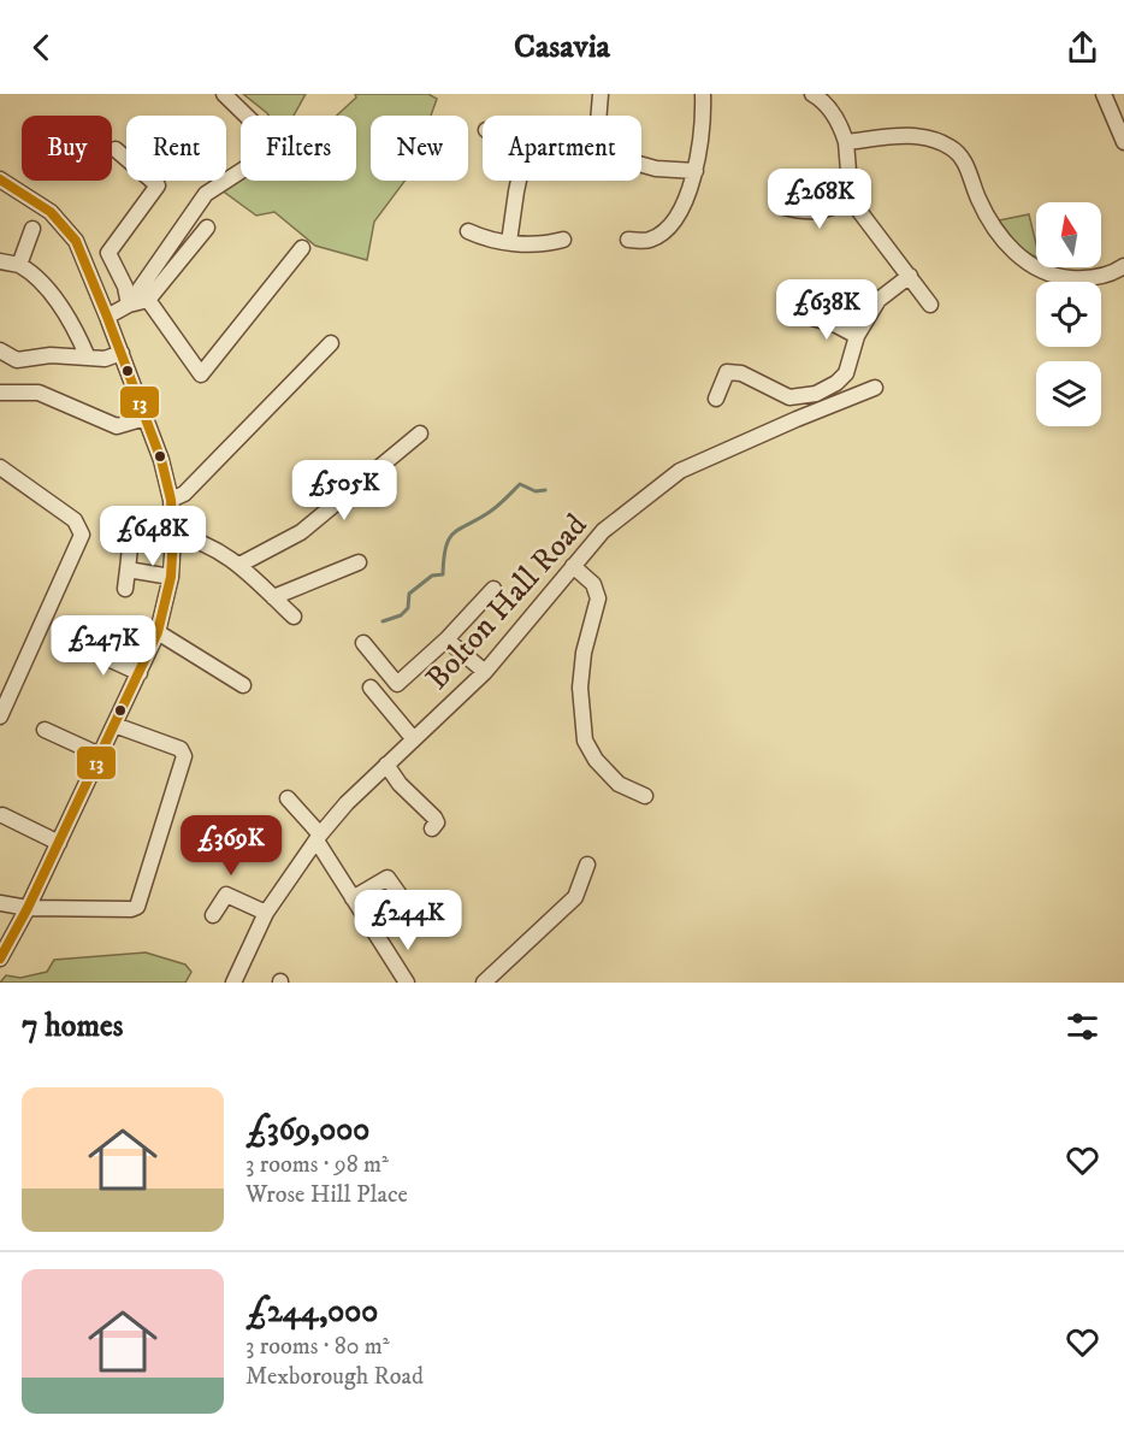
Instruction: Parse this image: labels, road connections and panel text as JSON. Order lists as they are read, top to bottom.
{
  "streets": {
    "street": ["Bolton Hall Road"]
  },
  "lines": ["transit line 13"],
  "north": "top",
  "page": {
    "header": "Casavia",
    "chip": [
      "Buy",
      "Rent",
      "Filters",
      "New",
      "Apartment"
    ],
    "price": [
      "£268K",
      "£638K",
      "£505K",
      "£648K",
      "£247K",
      "£369K",
      "£244K"
    ],
    "heading": "7 homes",
    "list": [
      {
        "name": "£369,000",
        "note": "3 rooms · 98 m² · Wrose Hill Place"
      },
      {
        "name": "£244,000",
        "note": "3 rooms · 80 m² · Mexborough Road"
      }
    ]
  }
}
